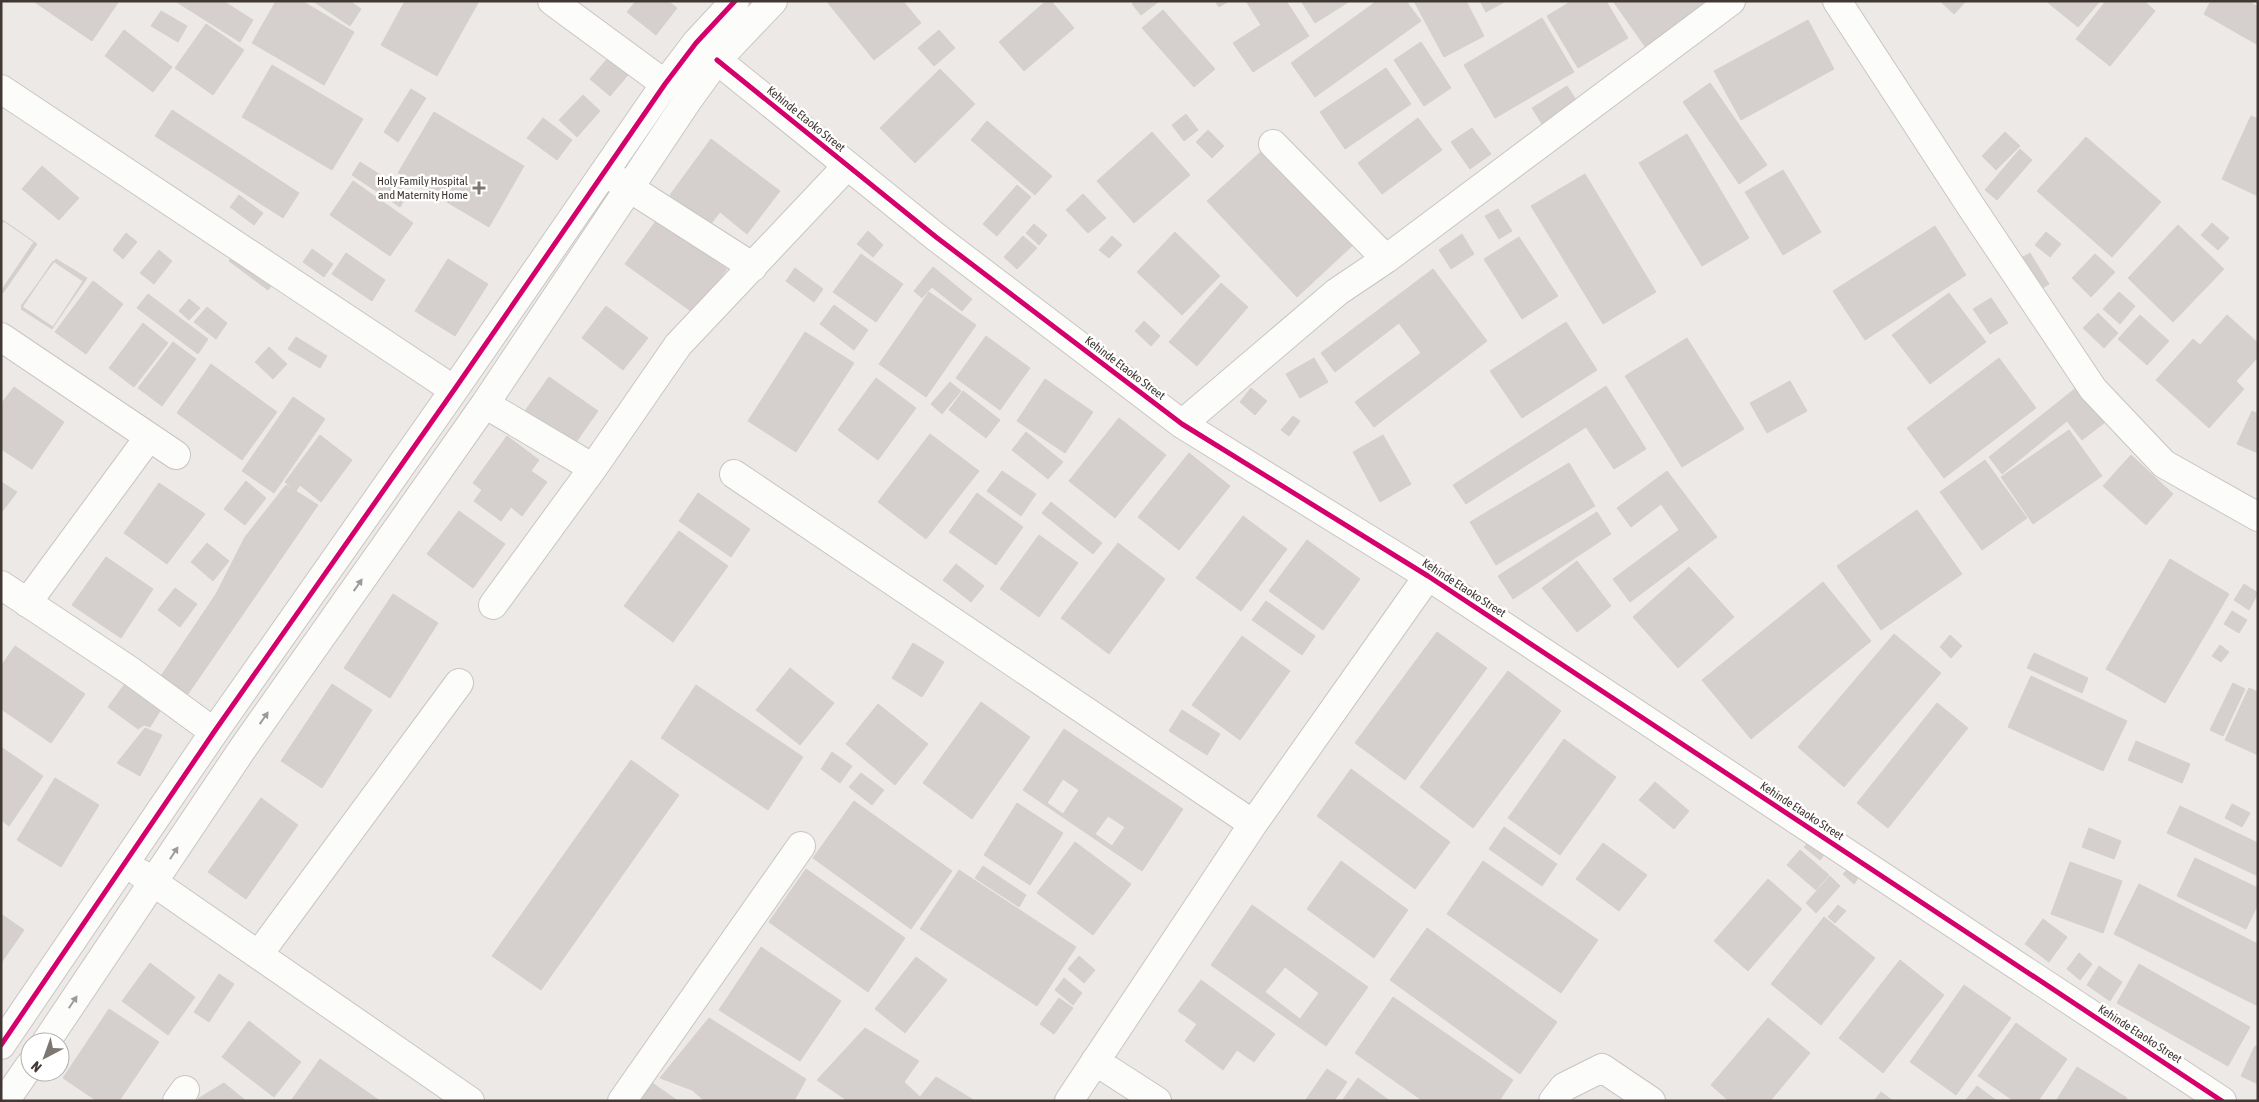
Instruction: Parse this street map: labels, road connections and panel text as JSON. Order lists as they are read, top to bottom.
{
  "streets": {
    "street": ["Kehinde Etaoko Street"]
  },
  "places": {
    "health": ["Holy Family Hospital and Maternity Home"]
  },
  "north": "bottom left"
}
